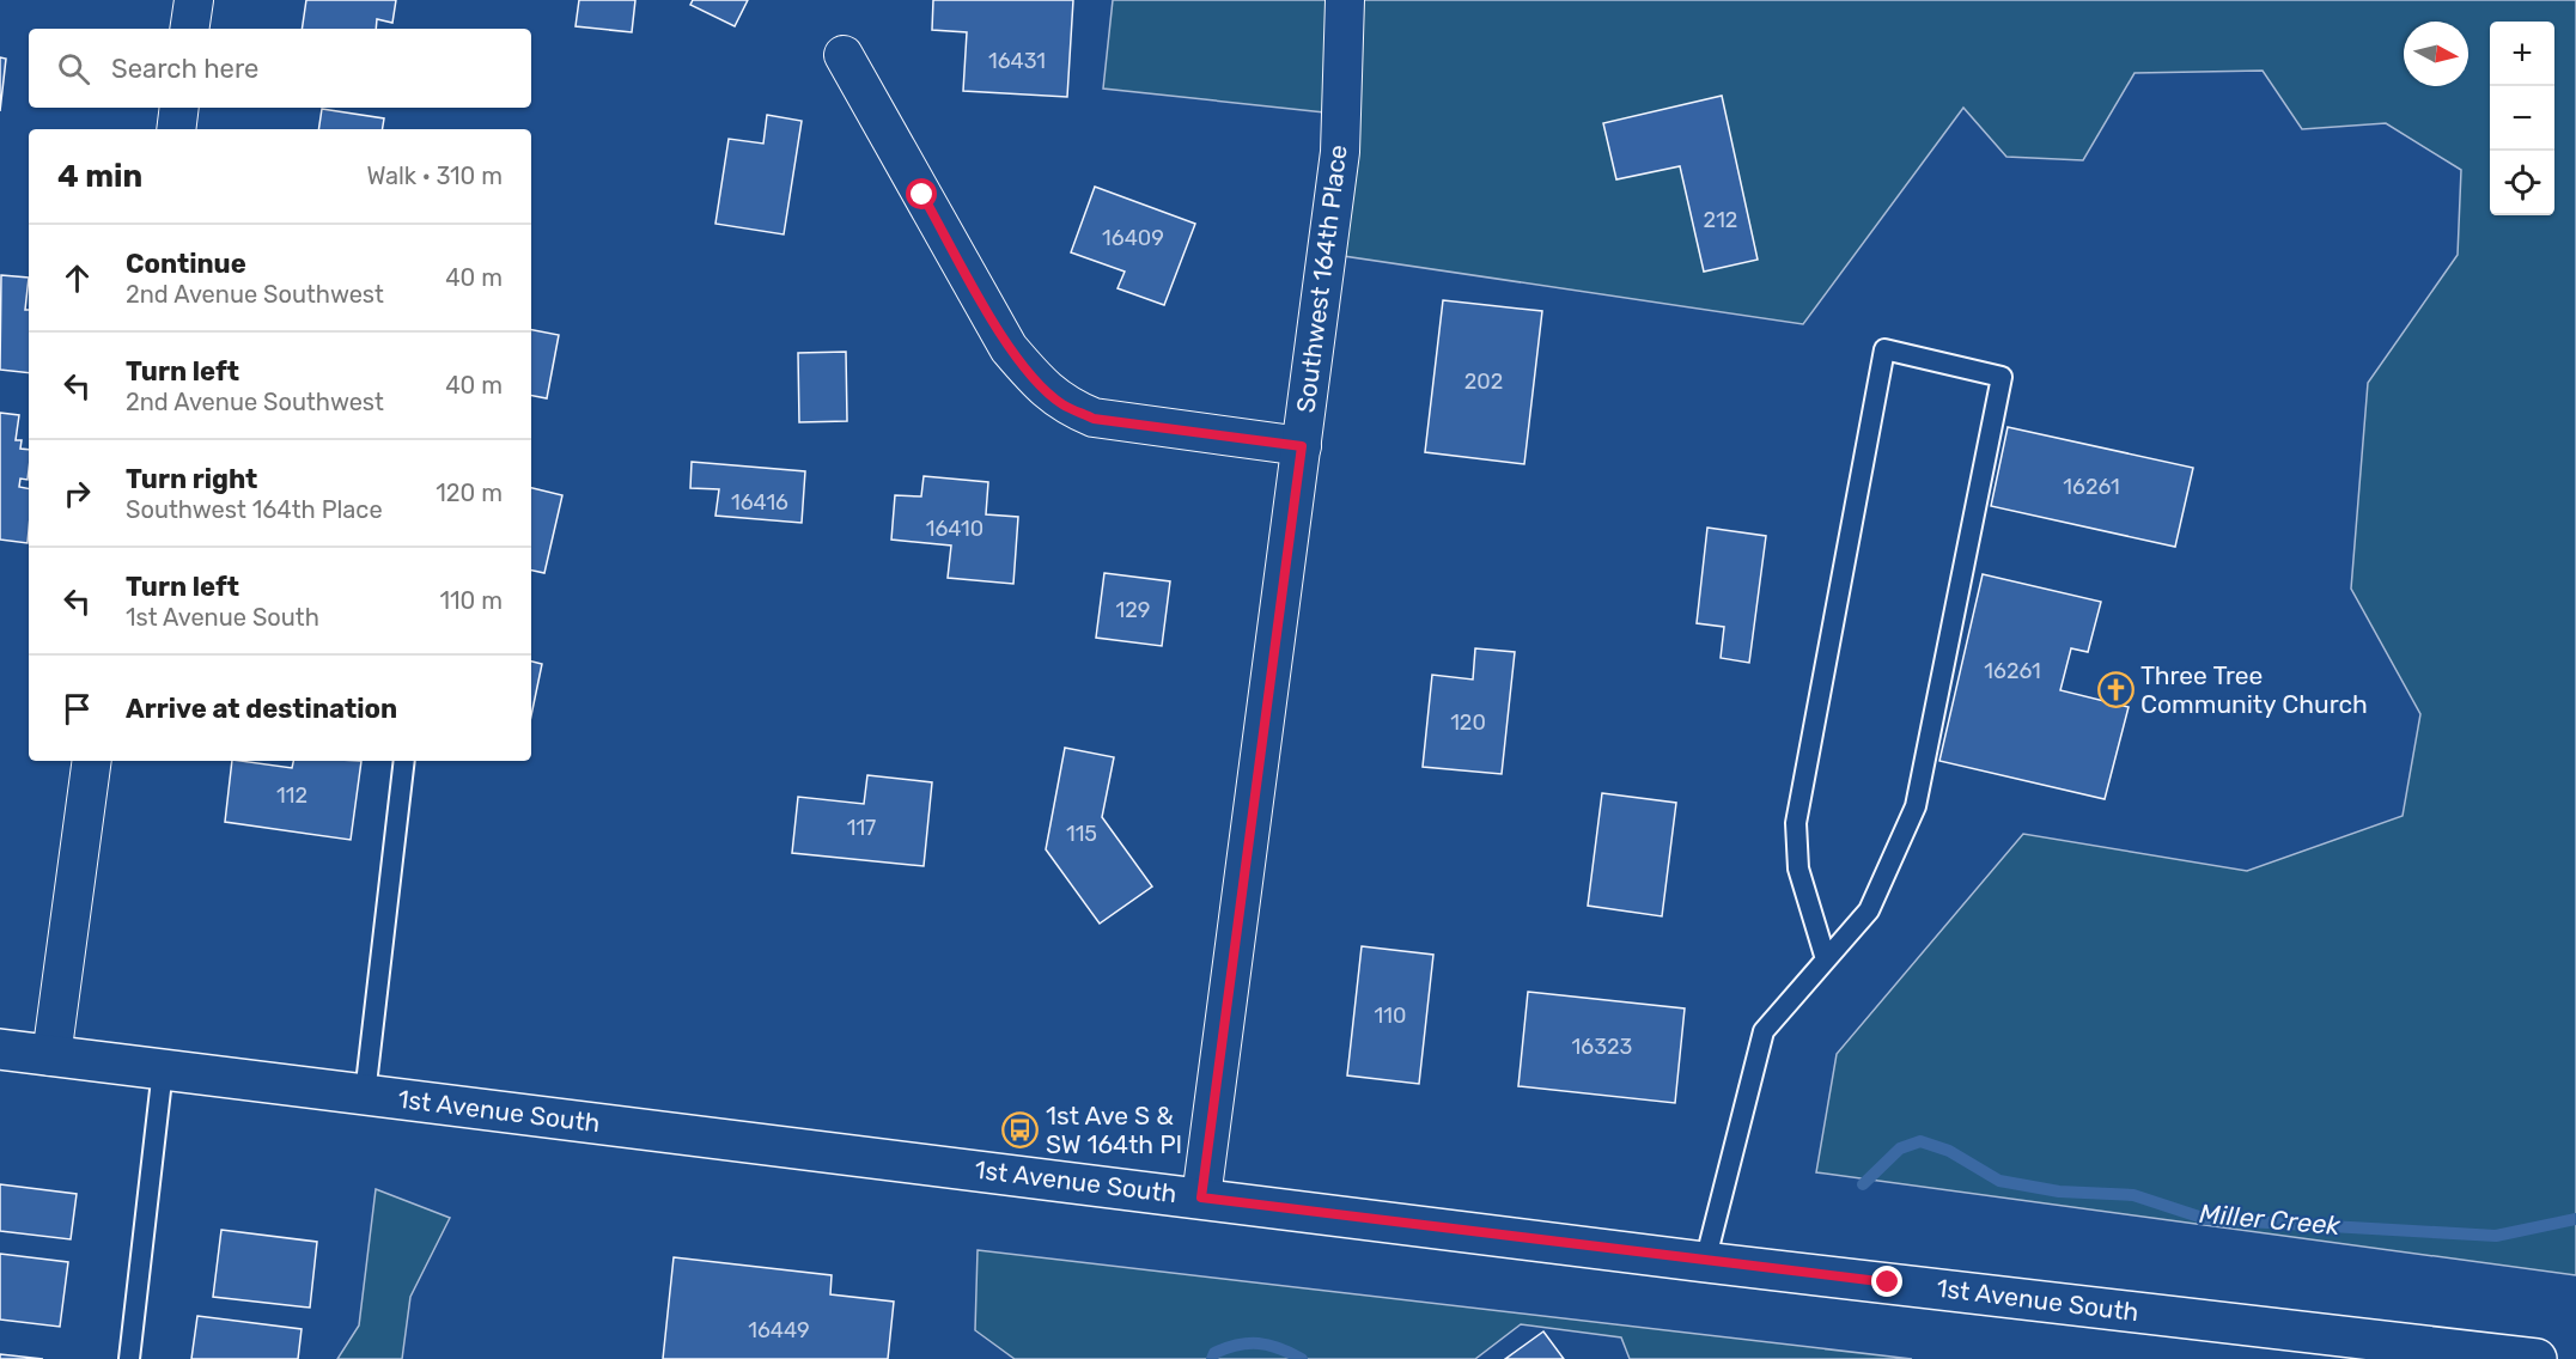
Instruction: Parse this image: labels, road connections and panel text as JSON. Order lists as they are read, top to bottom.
{
  "streets": {
    "main road": ["1st Avenue South"],
    "street": ["Southwest 164th Place"]
  },
  "crossings": [
    ["Southwest 164th Place", "1st Avenue South"]
  ],
  "water": ["Miller Creek"],
  "places": {
    "church": ["Three Tree Community Church"],
    "bus stop": ["1st Ave S & SW 164th Pl"]
  },
  "house_numbers": [
    "16431",
    "212",
    "16409",
    "202",
    "16261",
    "16416",
    "16410",
    "129",
    "16261",
    "120",
    "112",
    "117",
    "115",
    "110",
    "16323",
    "16449"
  ],
  "north": "right",
  "page": {
    "map_buttons": ["+", "−"],
    "search": "Search here",
    "heading": ["4 min", "Walk · 310 m"],
    "list": [
      ["Continue", "2nd Avenue Southwest", "40 m"],
      ["Turn left", "2nd Avenue Southwest", "40 m"],
      ["Turn right", "Southwest 164th Place", "120 m"],
      ["Turn left", "1st Avenue South", "110 m"],
      "Arrive at destination"
    ]
  }
}
